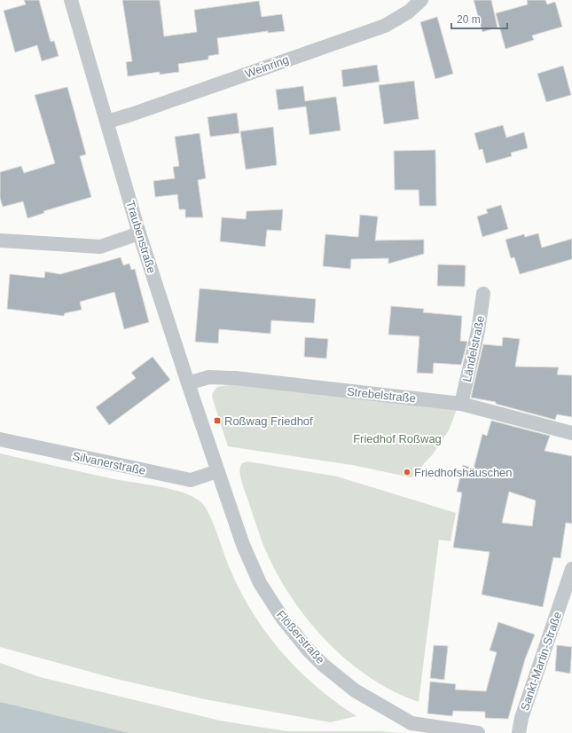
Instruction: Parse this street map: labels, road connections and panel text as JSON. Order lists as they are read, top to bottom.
{
  "streets": {
    "street": [
      "Weinring",
      "Traubenstraße",
      "Ländelstraße",
      "Strebelstraße",
      "Silvanerstraße",
      "Flößerstraße",
      "Sankt-Martin-Straße"
    ]
  },
  "crossings": [
    ["Weinring", "Traubenstraße"],
    ["Traubenstraße", "Strebelstraße"],
    ["Traubenstraße", "Silvanerstraße"],
    ["Traubenstraße", "Flößerstraße"],
    ["Ländelstraße", "Strebelstraße"],
    ["Silvanerstraße", "Flößerstraße"]
  ],
  "parks": ["Friedhof Roßwag"],
  "places": {
    "transit": ["Roßwag Friedhof"],
    "other": ["Friedhofshäuschen"]
  },
  "scale_bar": "20 m"
}
